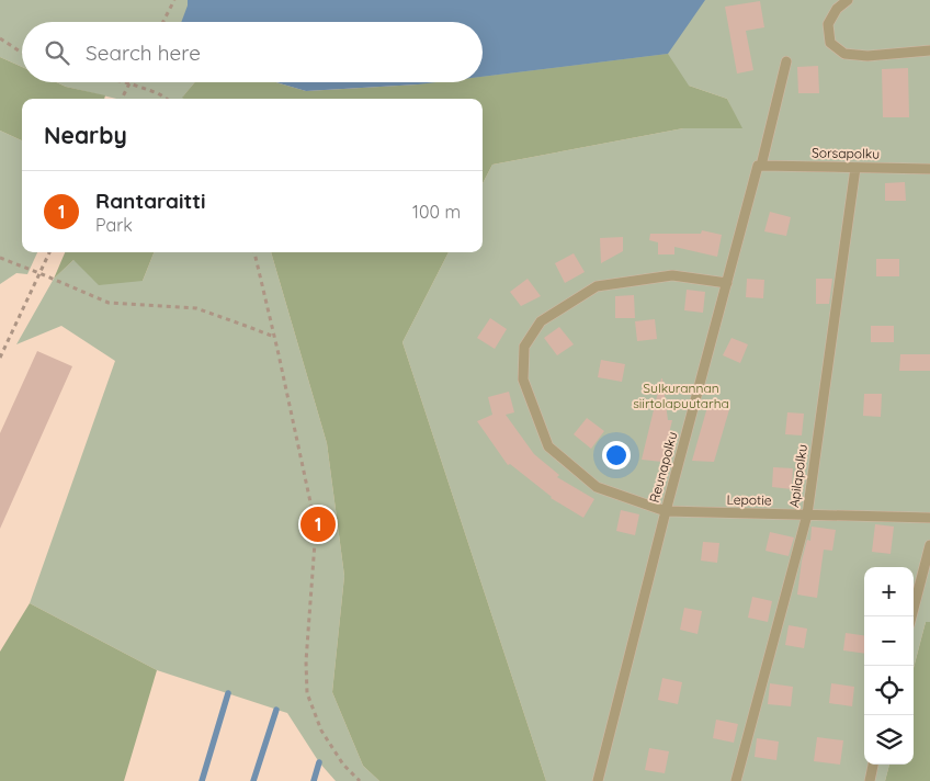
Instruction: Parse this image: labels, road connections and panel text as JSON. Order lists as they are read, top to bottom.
{
  "streets": {
    "lane": [
      "Sorsapolku",
      "Reunapolku",
      "Apilapolku",
      "Lepotie"
    ]
  },
  "crossings": [
    ["Sorsapolku", "Reunapolku"],
    ["Sorsapolku", "Apilapolku"],
    ["Reunapolku", "Lepotie"],
    ["Apilapolku", "Lepotie"]
  ],
  "parks": ["Sulkurannan siirtolapuutarha"],
  "page": {
    "search": "Search here",
    "heading": "Nearby",
    "list": [
      {
        "mark": "1",
        "name": "Rantaraitti",
        "note": "Park",
        "value": "100 m"
      }
    ],
    "pins": "1",
    "map_buttons": ["+", "−"]
  }
}
